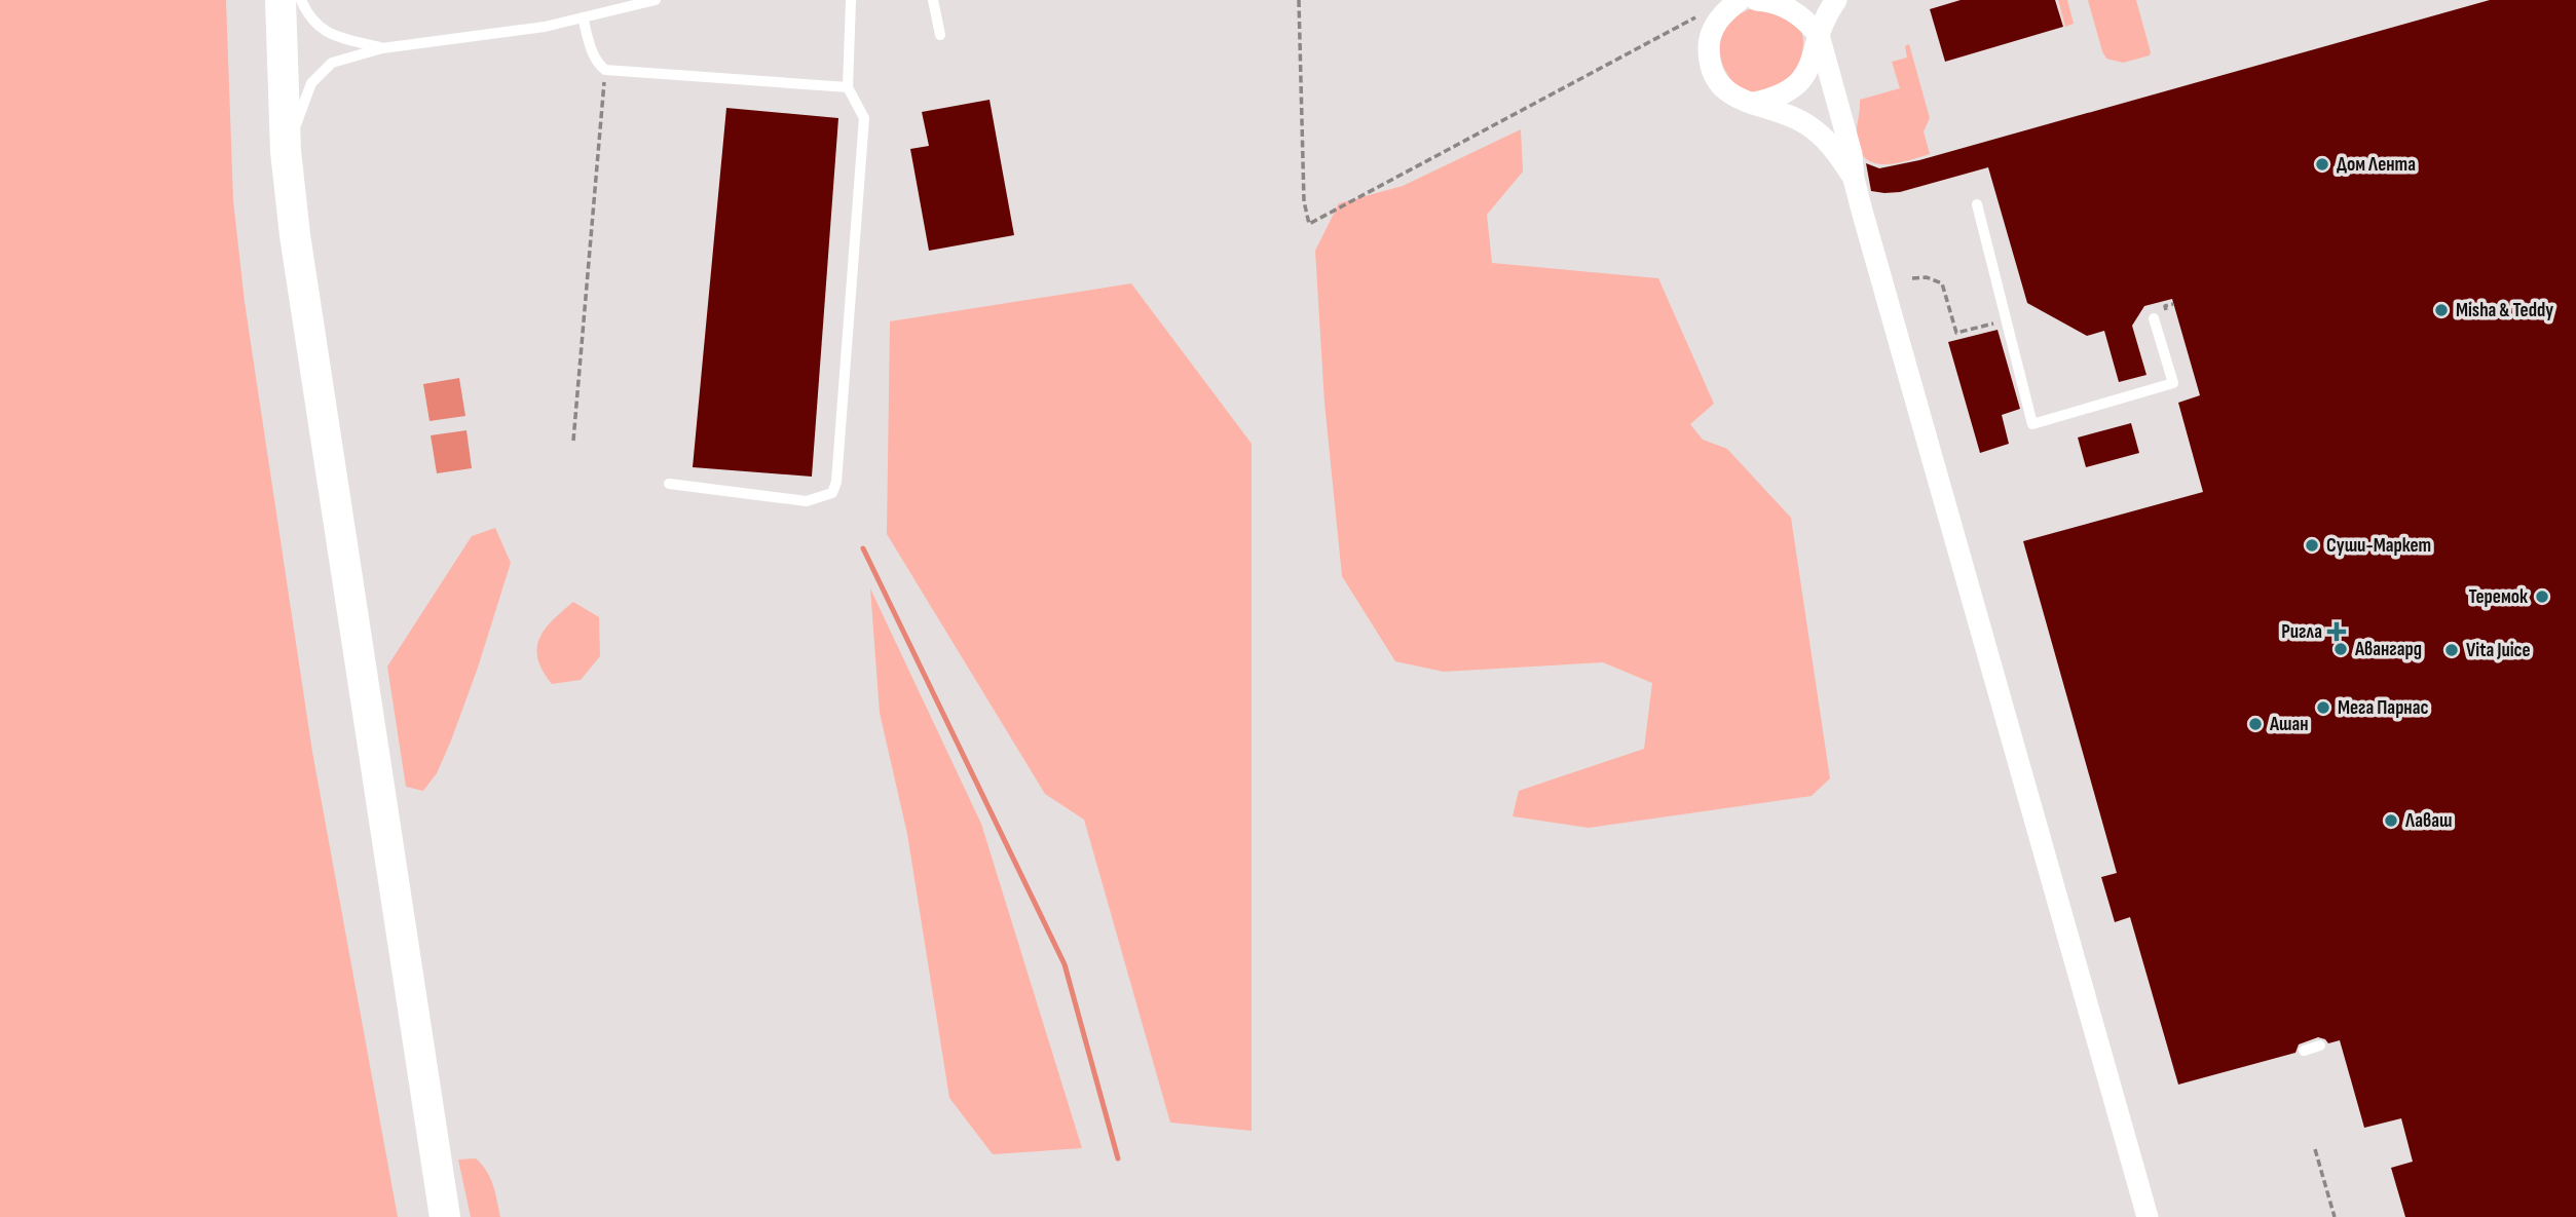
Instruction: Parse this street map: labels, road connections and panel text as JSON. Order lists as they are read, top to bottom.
{
  "places": {
    "other": [
      "Дом Лента",
      "Misha & Teddy",
      "Суши-Маркет",
      "Теремок",
      "Авангард",
      "Vita Juice",
      "Мега Парнас",
      "Ашан",
      "Лаваш"
    ],
    "health": ["Ригла"]
  }
}
